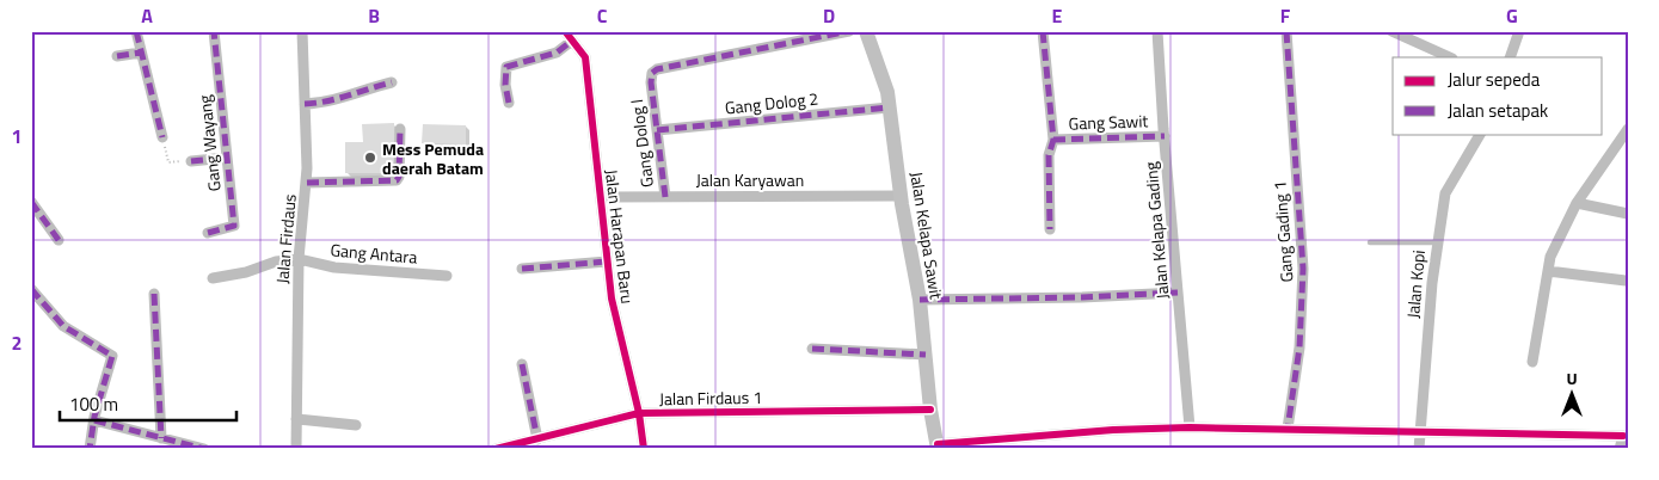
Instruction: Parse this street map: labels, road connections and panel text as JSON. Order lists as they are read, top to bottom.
{
  "streets": {
    "main road": ["Jalan Kelapa Sawit"],
    "street": [
      "Gang Dolog 2",
      "Gang Sawit",
      "Gang Wayang",
      "Gang Dolog I",
      "Jalan Karyawan",
      "Jalan Kelapa Gading",
      "Gang Gading 1",
      "Jalan Harapan Baru",
      "Jalan Firdaus",
      "Gang Antara",
      "Jalan Kopi",
      "Jalan Firdaus 1"
    ]
  },
  "crossings": [
    ["Gang Dolog 2", "Gang Dolog I"],
    ["Gang Dolog 2", "Jalan Kelapa Sawit"],
    ["Gang Sawit", "Jalan Kelapa Gading"],
    ["Gang Dolog I", "Jalan Karyawan"],
    ["Jalan Karyawan", "Jalan Kelapa Sawit"],
    ["Jalan Karyawan", "Jalan Harapan Baru"],
    ["Jalan Kelapa Sawit", "Jalan Firdaus 1"],
    ["Jalan Harapan Baru", "Jalan Firdaus 1"],
    ["Jalan Firdaus", "Gang Antara"]
  ],
  "places": ["Mess Pemuda daerah Batam"],
  "legend": ["Jalur sepeda", "Jalan setapak"],
  "scale_bar": "100 m",
  "north": "top",
  "grid": {
    "columns": [
      "A",
      "B",
      "C",
      "D",
      "E",
      "F",
      "G"
    ],
    "rows": ["1", "2"]
  }
}
